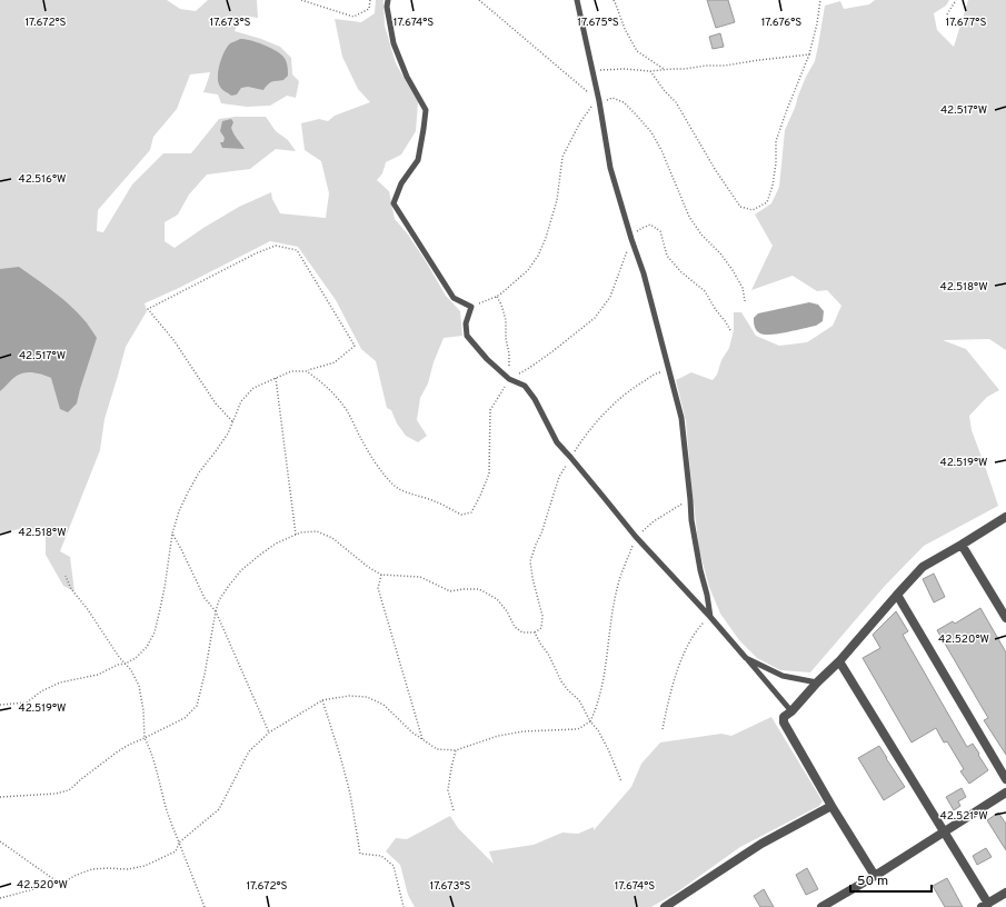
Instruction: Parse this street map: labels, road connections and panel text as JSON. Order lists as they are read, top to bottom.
{
  "scale_bar": "50 m",
  "coordinates": [
    "17.672°S",
    "17.673°S",
    "17.674°S",
    "17.675°S",
    "17.676°S",
    "17.677°S",
    "42.517°W",
    "42.516°W",
    "42.518°W",
    "42.519°W",
    "42.520°W",
    "42.521°W"
  ]
}
